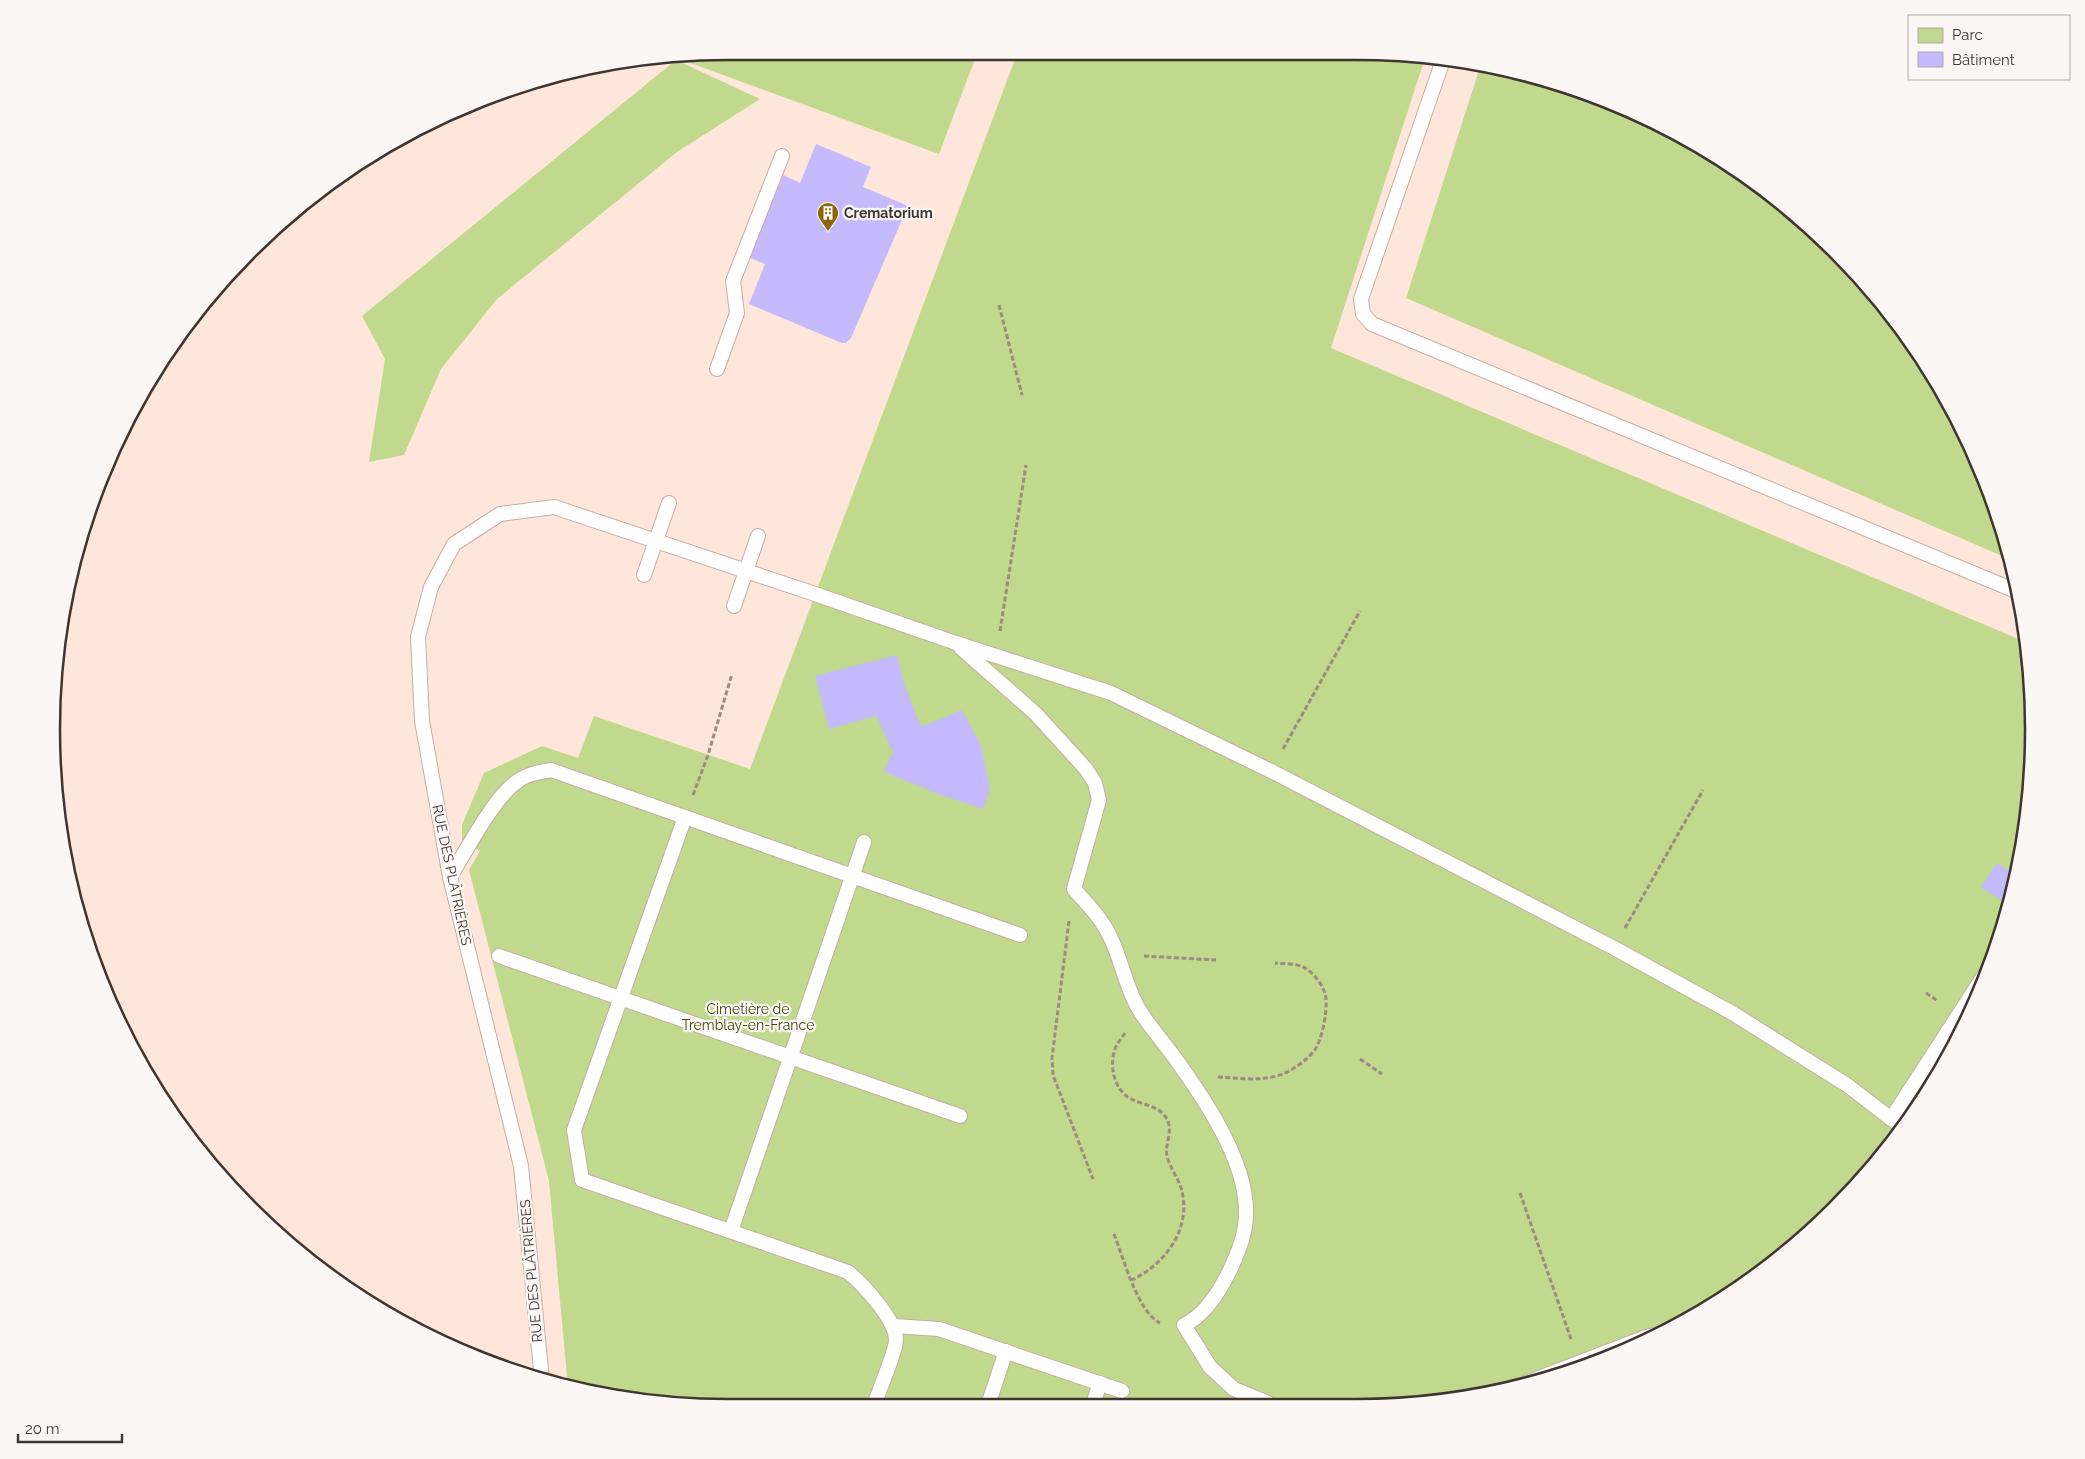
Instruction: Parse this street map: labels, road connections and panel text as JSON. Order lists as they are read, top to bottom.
{
  "streets": {
    "lane": ["RUE DES PLÂTRIÈRES"]
  },
  "parks": ["Cimetière de Tremblay-en-France"],
  "places": {
    "building": ["Crematorium"]
  },
  "legend": ["Parc", "Bâtiment"],
  "scale_bar": "20 m"
}
